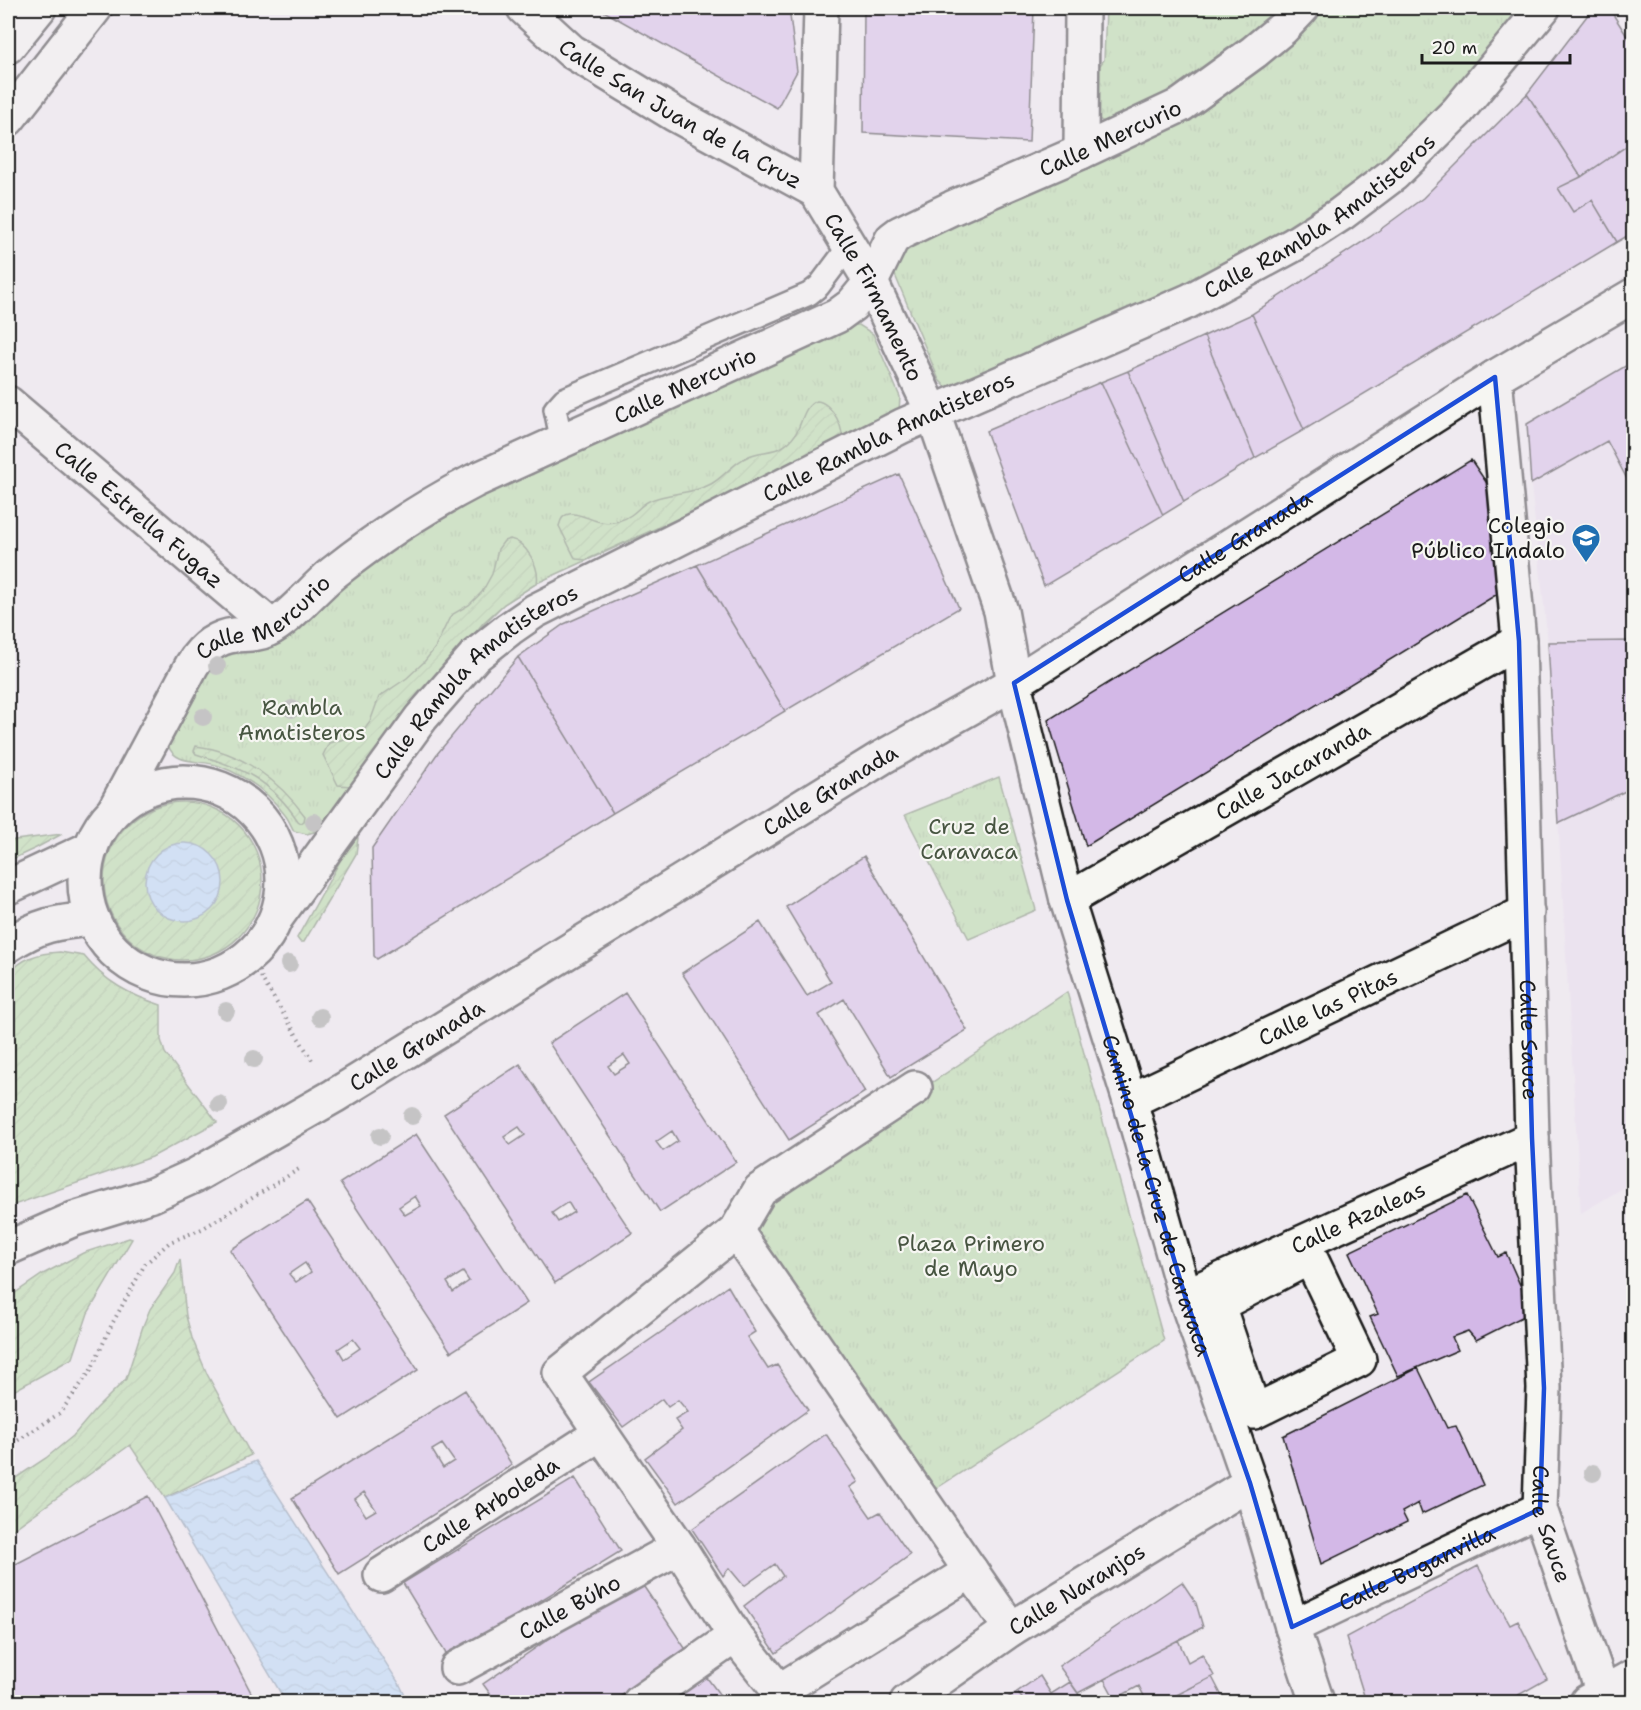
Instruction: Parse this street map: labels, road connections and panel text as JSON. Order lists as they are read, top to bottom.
{
  "streets": {
    "street": [
      "Calle San Juan de la Cruz",
      "Calle Mercurio",
      "Calle Rambla Amatisteros",
      "Calle Firmamento",
      "Calle Estrella Fugaz",
      "Calle Granada",
      "Calle Jacaranda",
      "Calle las Pitas",
      "Calle Sauce",
      "Camino de la Cruz de Caravaca",
      "Calle Azaleas",
      "Calle Arboleda",
      "Calle Buganvilla",
      "Calle Naranjos",
      "Calle Búho"
    ]
  },
  "crossings": [
    ["Calle San Juan de la Cruz", "Calle Firmamento"],
    ["Calle Mercurio", "Calle Rambla Amatisteros"],
    ["Calle Mercurio", "Calle Firmamento"],
    ["Calle Mercurio", "Calle Estrella Fugaz"],
    ["Calle Rambla Amatisteros", "Calle Firmamento"],
    ["Calle Firmamento", "Calle Granada"],
    ["Calle Firmamento", "Camino de la Cruz de Caravaca"],
    ["Calle Granada", "Calle Sauce"],
    ["Calle Granada", "Camino de la Cruz de Caravaca"],
    ["Calle Jacaranda", "Calle Sauce"],
    ["Calle Jacaranda", "Camino de la Cruz de Caravaca"],
    ["Calle las Pitas", "Calle Sauce"],
    ["Calle las Pitas", "Camino de la Cruz de Caravaca"],
    ["Calle Sauce", "Calle Azaleas"],
    ["Calle Sauce", "Calle Buganvilla"],
    ["Camino de la Cruz de Caravaca", "Calle Azaleas"],
    ["Camino de la Cruz de Caravaca", "Calle Buganvilla"],
    ["Camino de la Cruz de Caravaca", "Calle Naranjos"]
  ],
  "parks": ["Rambla Amatisteros", "Cruz de Caravaca", "Plaza Primero de Mayo"],
  "places": {
    "school or university": ["Colegio Público Indalo"]
  },
  "scale_bar": "20 m"
}
